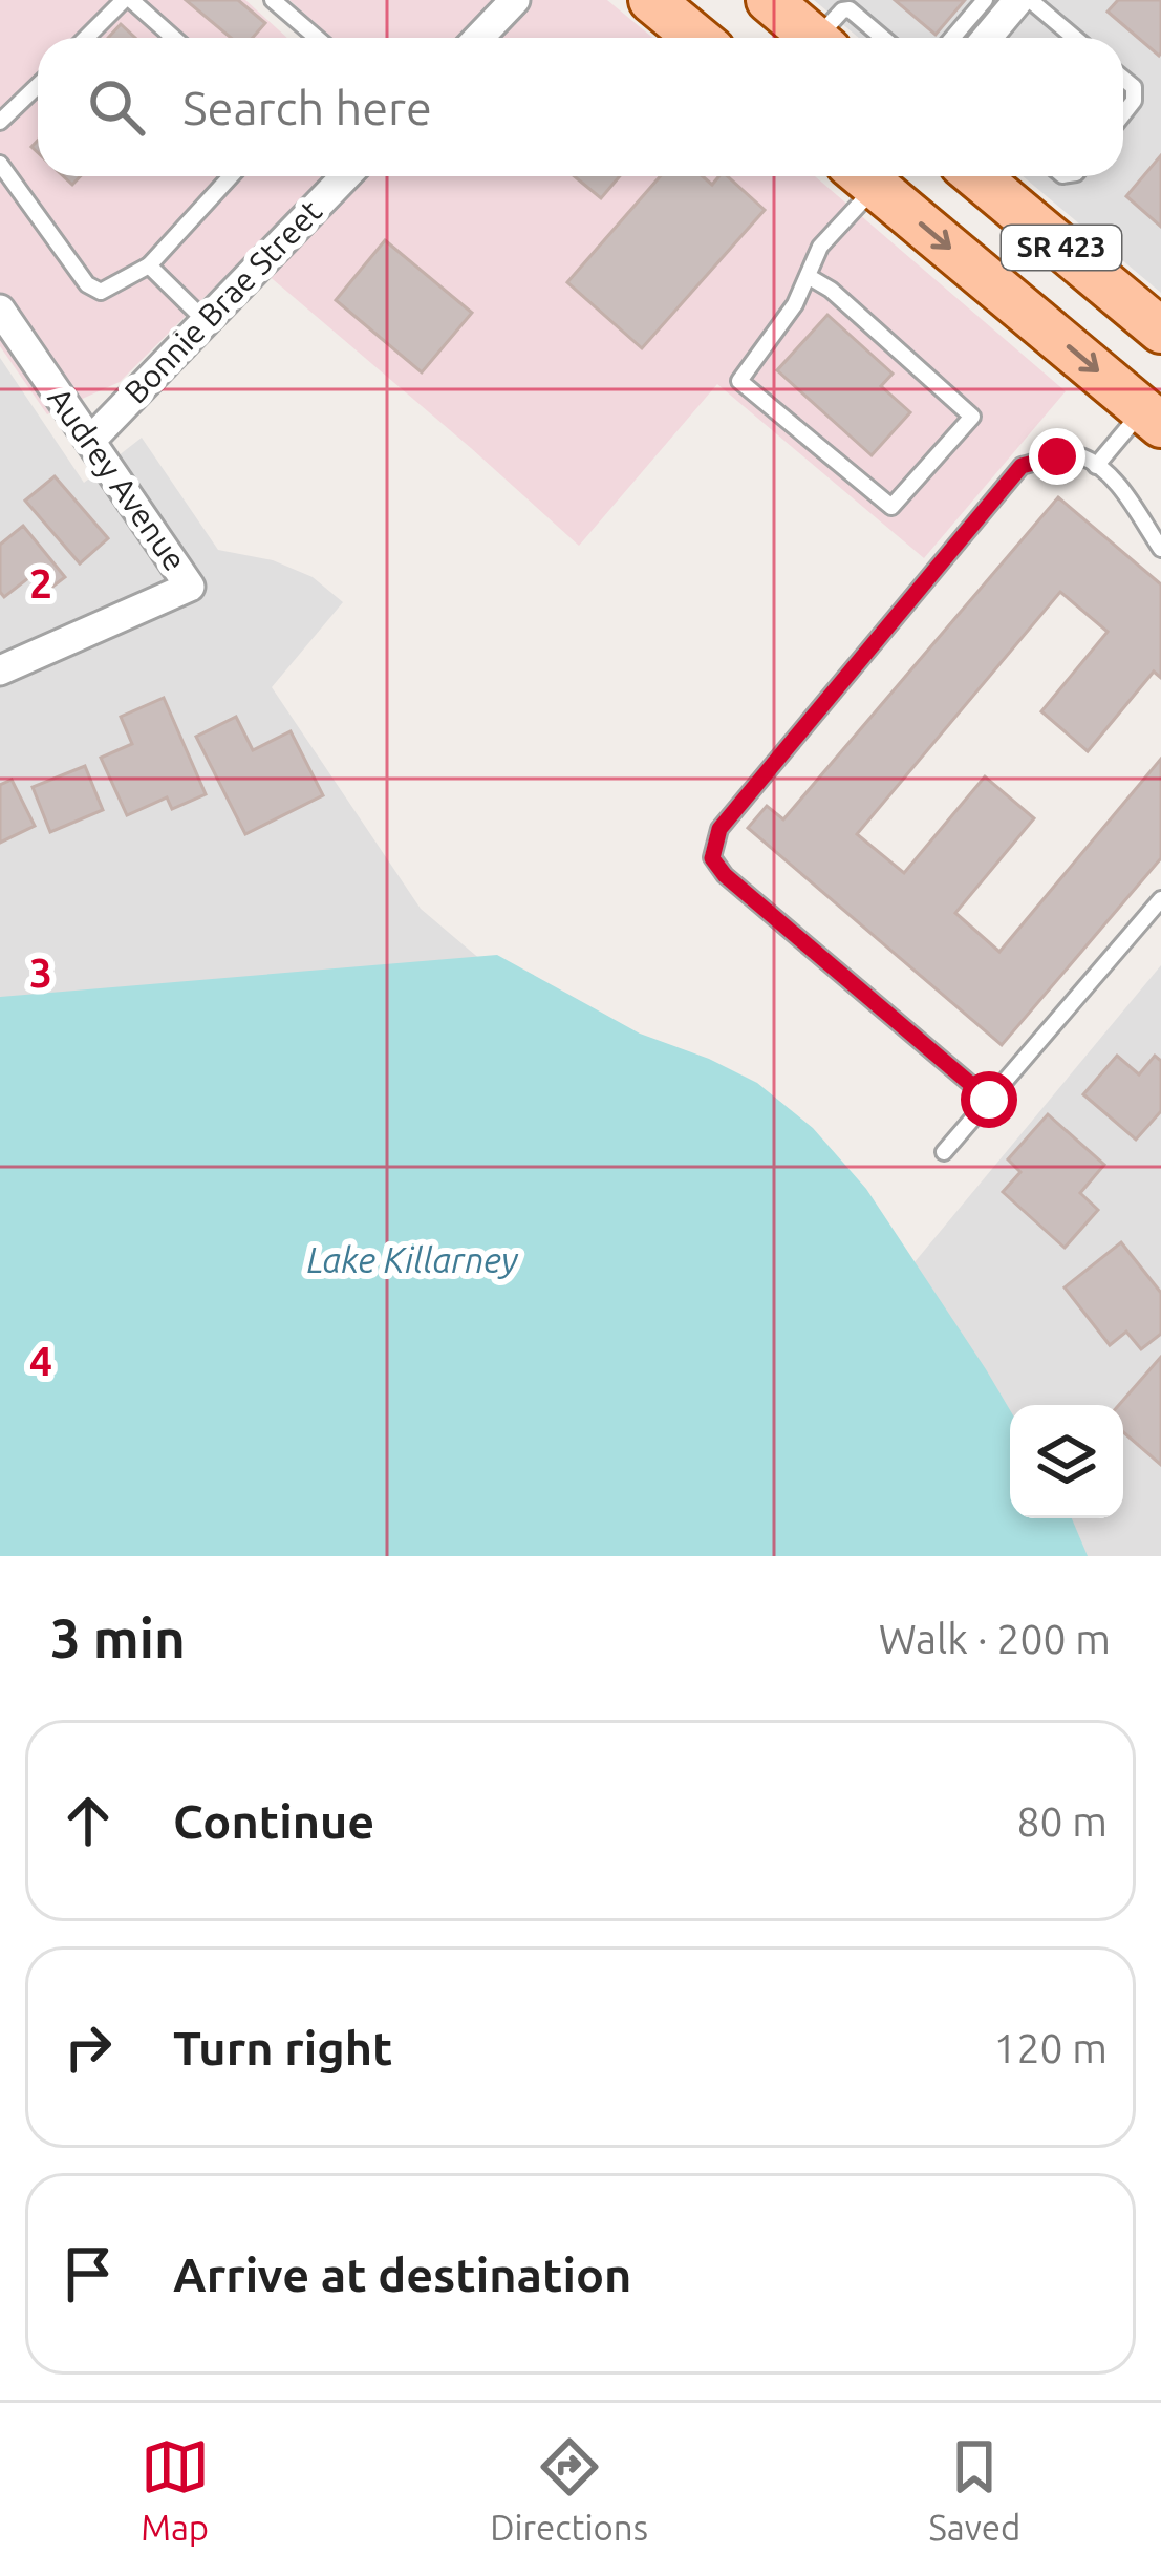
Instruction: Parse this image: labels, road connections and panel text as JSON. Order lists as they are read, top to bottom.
{
  "streets": {
    "main road": ["SR 423"],
    "street": ["Bonnie Brae Street", "Audrey Avenue"]
  },
  "crossings": [
    ["Bonnie Brae Street", "Audrey Avenue"]
  ],
  "water": ["Lake Killarney"],
  "page": {
    "search": "Search here",
    "heading": ["3 min", "Walk · 200 m"],
    "list": [
      ["Continue", "80 m"],
      ["Turn right", "120 m"],
      "Arrive at destination"
    ],
    "nav": ["Map", "Directions", "Saved"]
  },
  "grid": {
    "rows": ["2", "3", "4"]
  }
}
